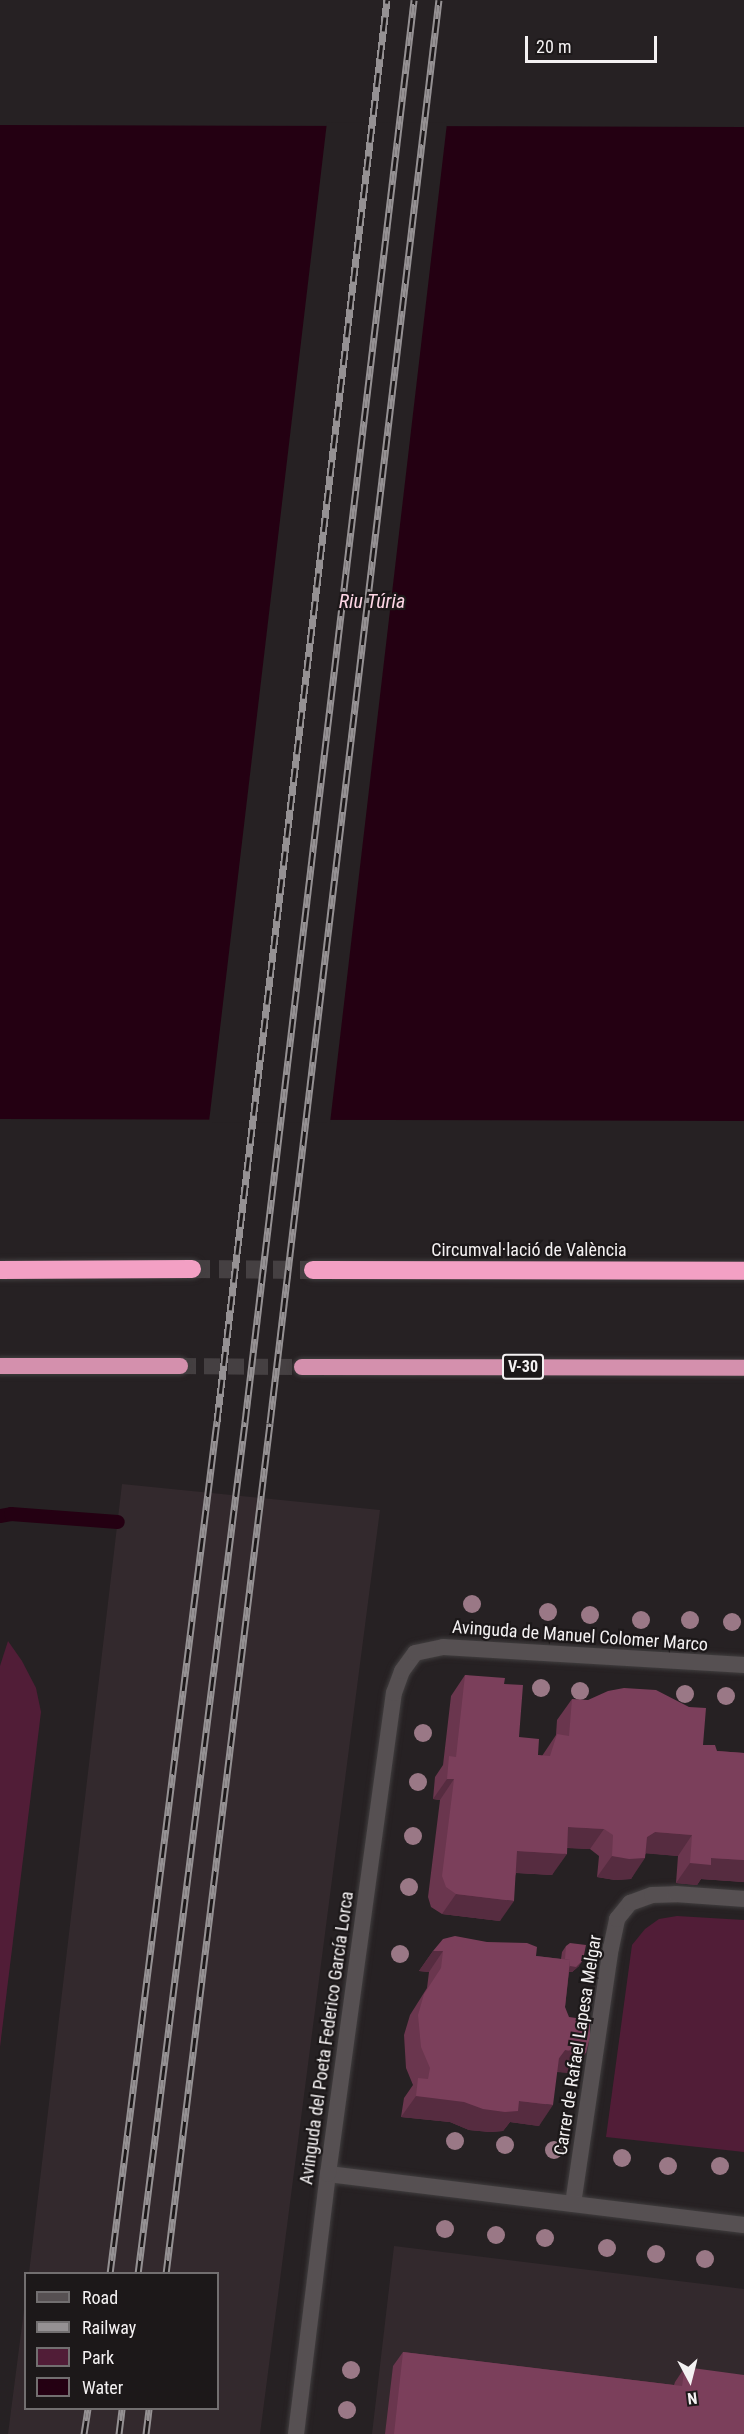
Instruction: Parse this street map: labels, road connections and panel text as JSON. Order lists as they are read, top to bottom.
{
  "streets": {
    "highway": ["Circumval·lació de València", "V-30"],
    "street": ["Avinguda de Manuel Colomer Marco", "Avinguda del Poeta Federico García Lorca", "Carrer de Rafael Lapesa Melgar"]
  },
  "crossings": [
    ["Avinguda de Manuel Colomer Marco", "Avinguda del Poeta Federico García Lorca"]
  ],
  "water": ["Riu Túria"],
  "legend": [
    "Road",
    "Railway",
    "Park",
    "Water"
  ],
  "scale_bar": "20 m",
  "north": "bottom"
}
